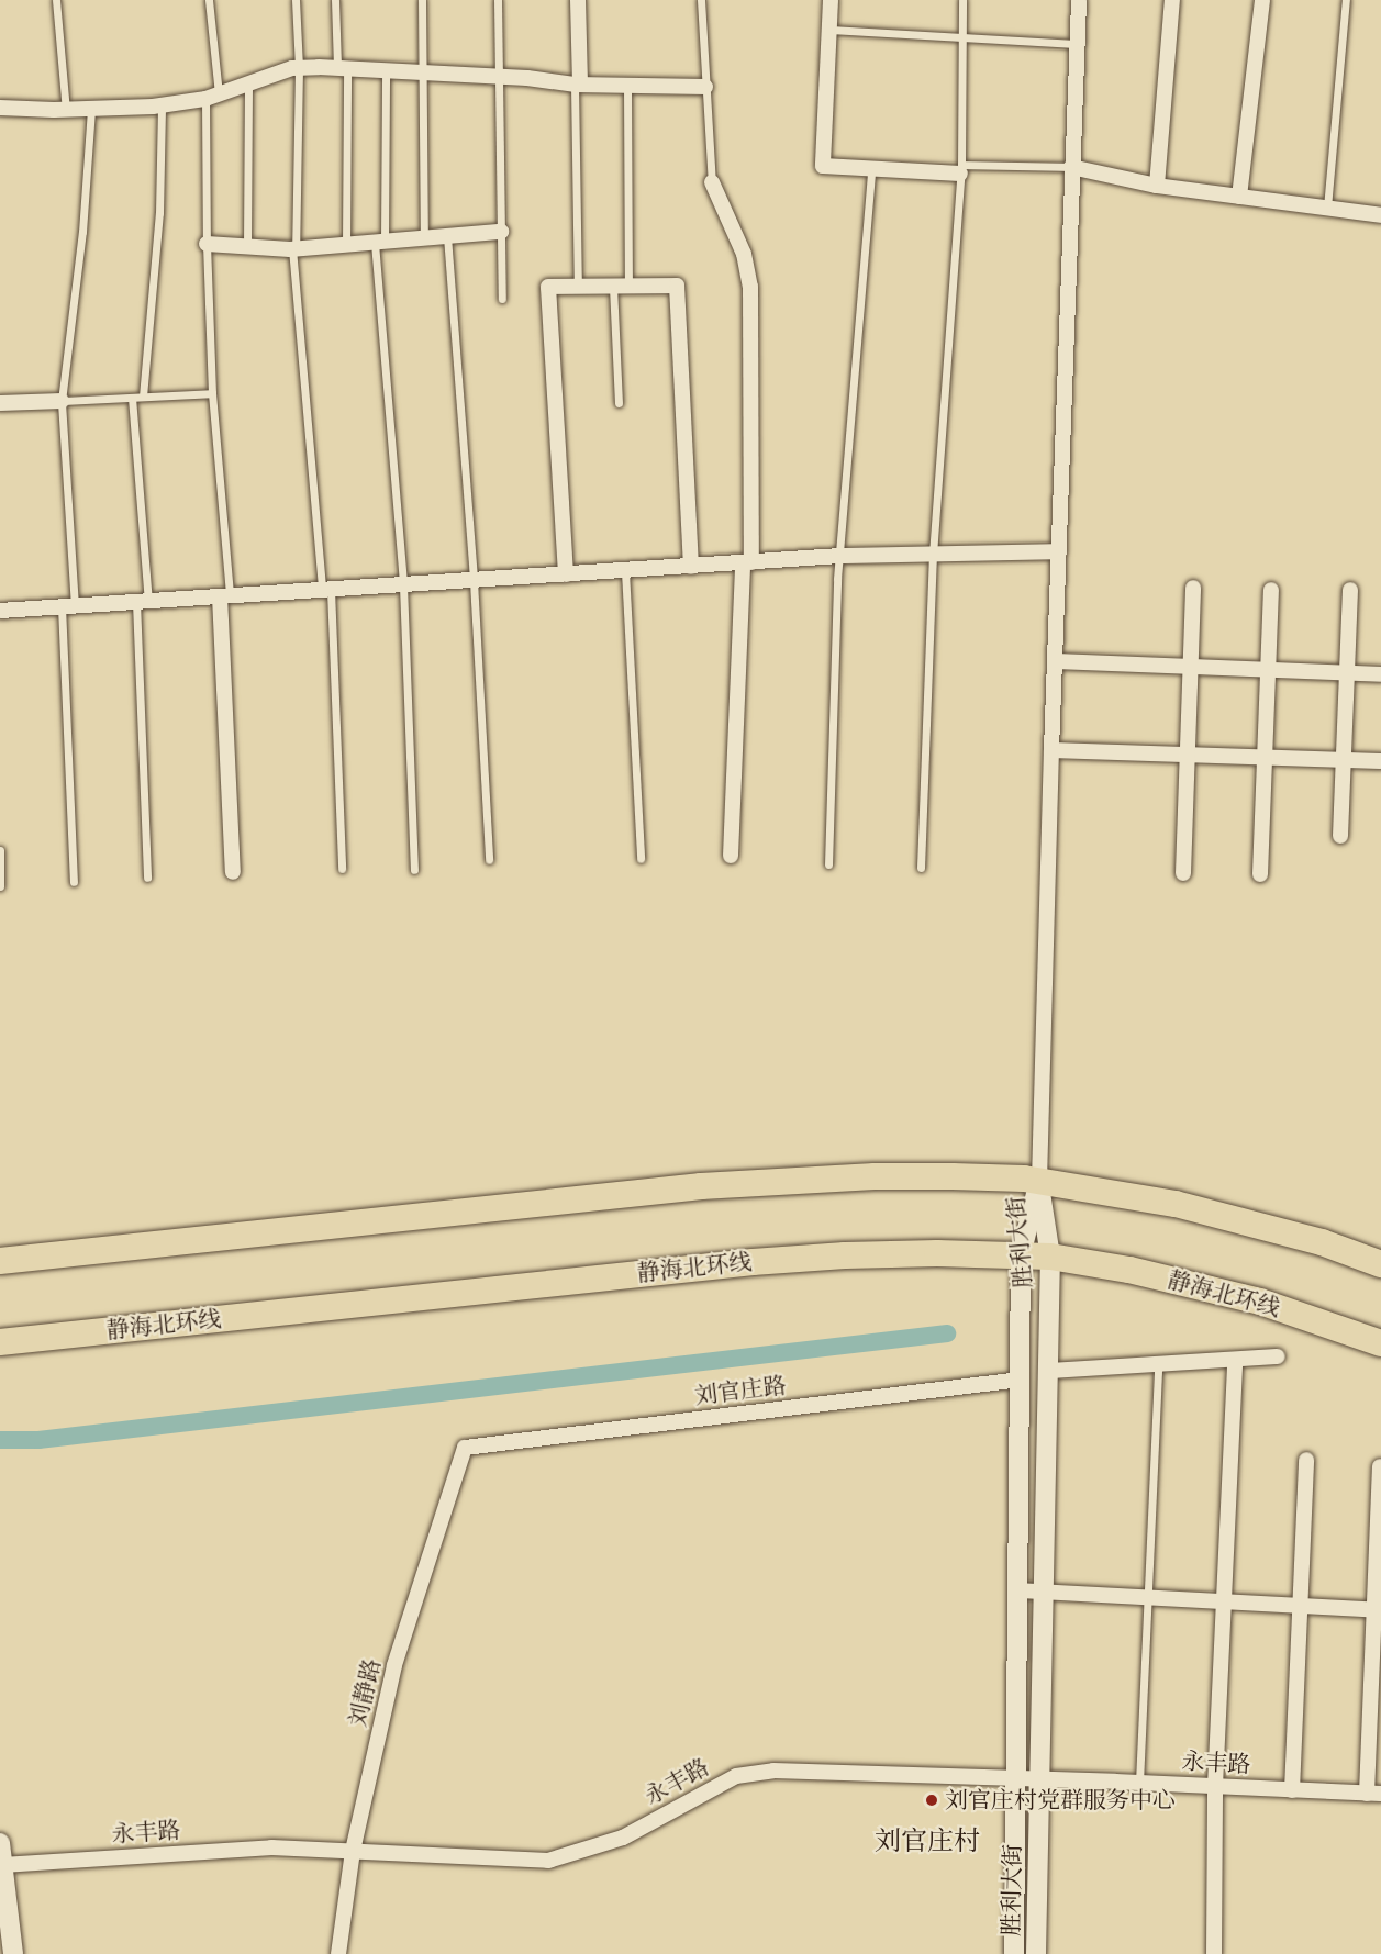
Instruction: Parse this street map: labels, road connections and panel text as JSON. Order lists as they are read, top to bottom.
{
  "streets": {
    "highway": ["静海北环线"],
    "main road": ["胜利大街"],
    "street": ["刘官庄路", "刘静路", "永丰路"]
  },
  "crossings": [
    ["胜利大街", "静海北环线"],
    ["胜利大街", "刘官庄路"],
    ["胜利大街", "永丰路"],
    ["刘官庄路", "刘静路"],
    ["刘静路", "永丰路"]
  ],
  "districts": ["刘官庄村"],
  "places": ["刘官庄村党群服务中心"]
}
